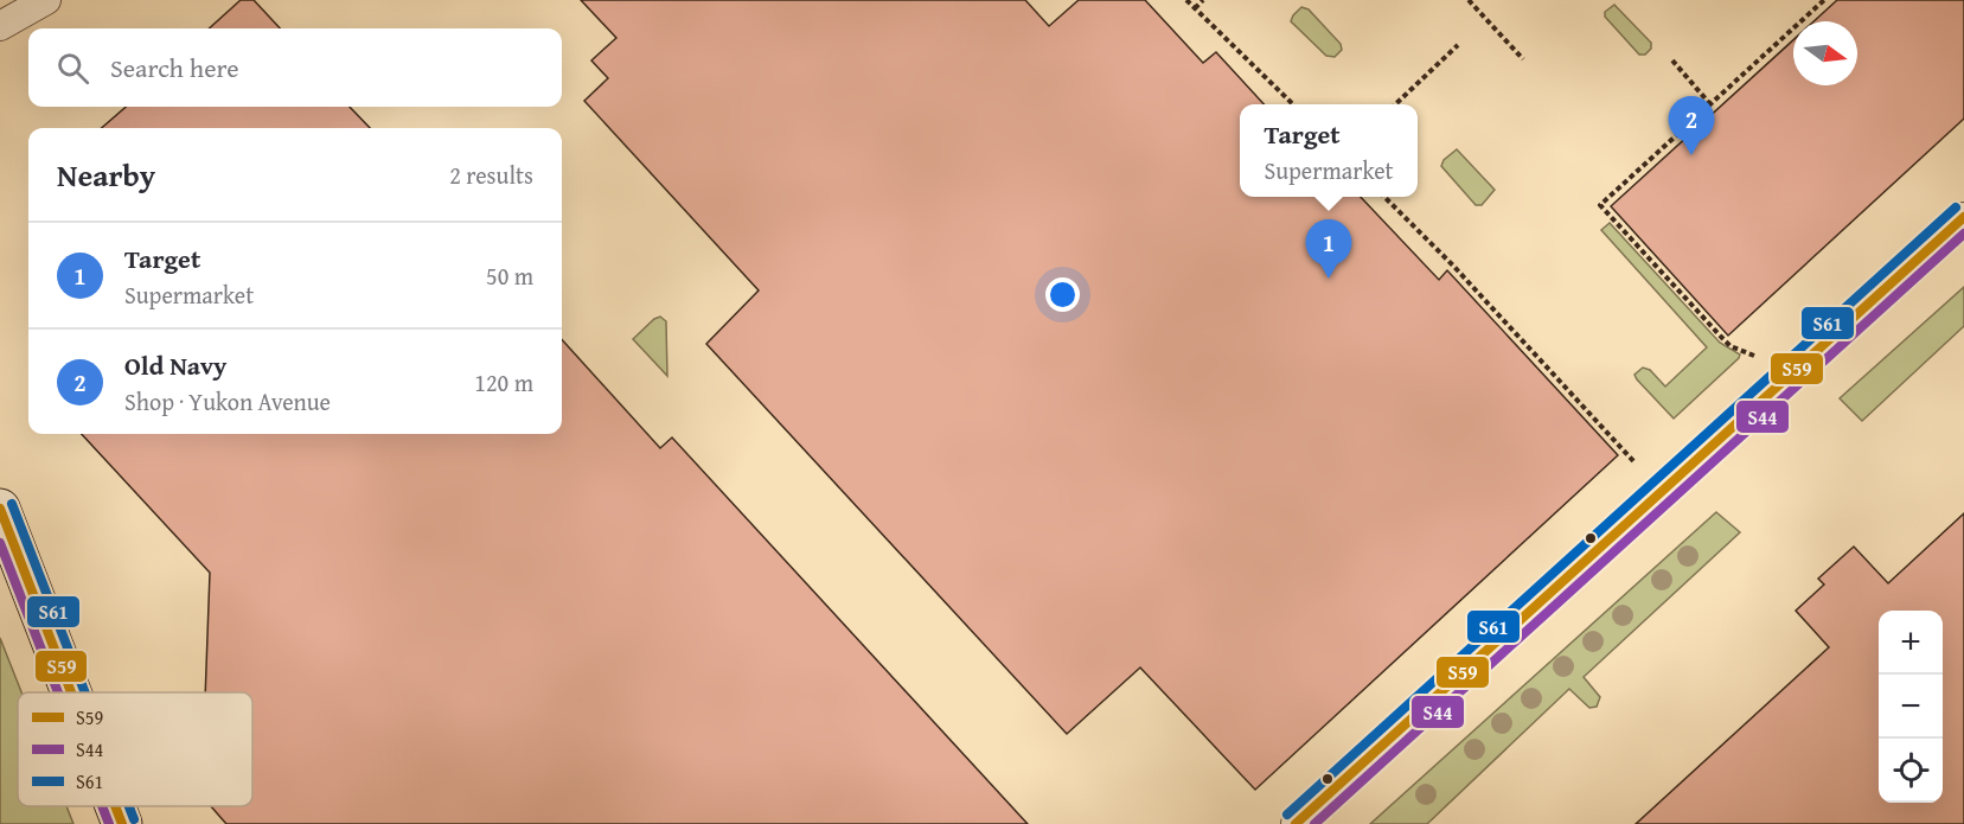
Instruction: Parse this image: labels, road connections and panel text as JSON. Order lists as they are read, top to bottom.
{
  "lines": ["transit line S61", "transit line S59", "transit line S44"],
  "legend": ["S59", "S44", "S61"],
  "north": "right",
  "page": {
    "search": "Search here",
    "pins": ["2", "1"],
    "popup": ["Target", "Supermarket"],
    "heading": ["Nearby", "2 results"],
    "list": [
      {
        "mark": "1",
        "name": "Target",
        "note": "Supermarket",
        "value": "50 m"
      },
      {
        "mark": "2",
        "name": "Old Navy",
        "note": "Shop · Yukon Avenue",
        "value": "120 m"
      }
    ],
    "map_buttons": ["+", "−"]
  }
}
